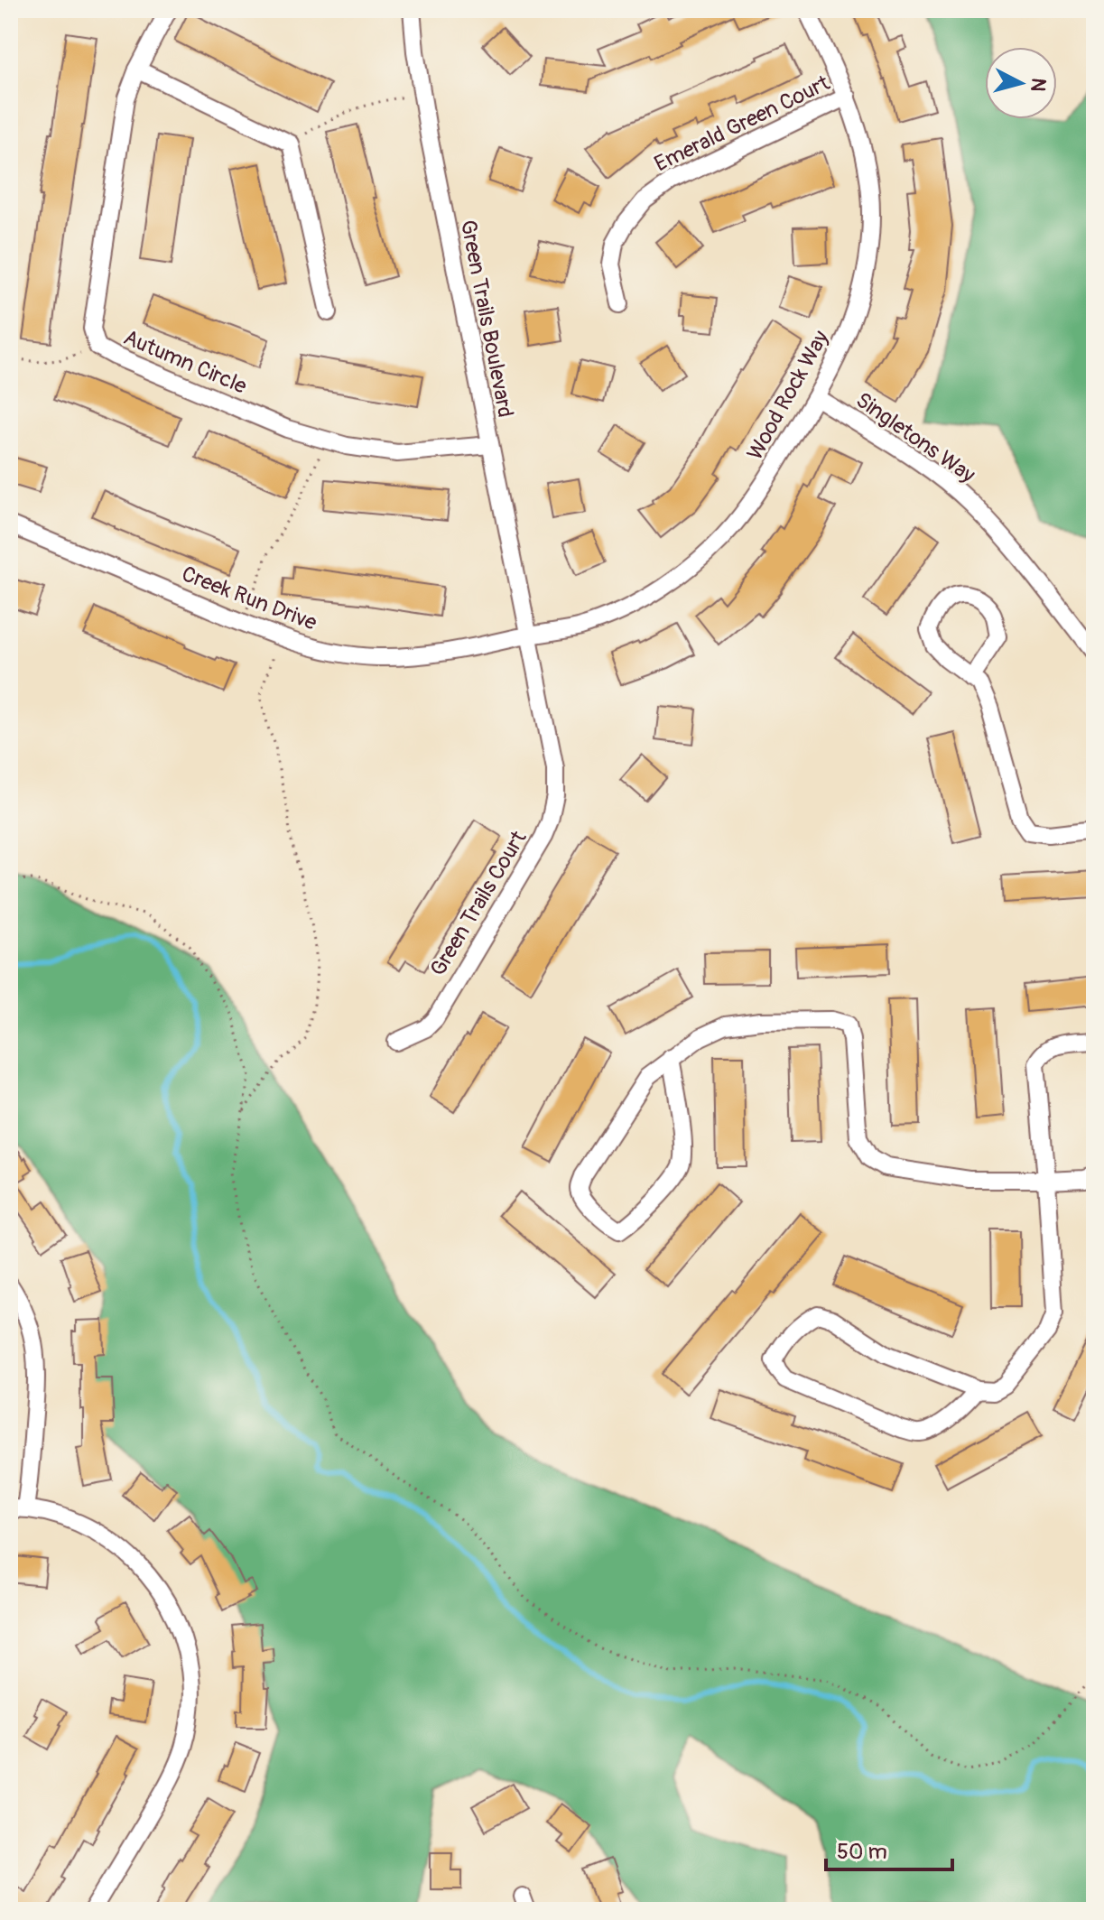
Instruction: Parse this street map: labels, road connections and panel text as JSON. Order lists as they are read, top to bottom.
{
  "streets": {
    "street": [
      "Emerald Green Court",
      "Green Trails Boulevard",
      "Autumn Circle",
      "Wood Rock Way",
      "Singletons Way",
      "Creek Run Drive",
      "Green Trails Court"
    ]
  },
  "crossings": [
    ["Emerald Green Court", "Wood Rock Way"],
    ["Green Trails Boulevard", "Autumn Circle"],
    ["Green Trails Boulevard", "Wood Rock Way"],
    ["Green Trails Boulevard", "Creek Run Drive"],
    ["Green Trails Boulevard", "Green Trails Court"],
    ["Wood Rock Way", "Singletons Way"],
    ["Wood Rock Way", "Creek Run Drive"],
    ["Wood Rock Way", "Green Trails Court"],
    ["Creek Run Drive", "Green Trails Court"]
  ],
  "scale_bar": "50 m",
  "north": "right"
}
